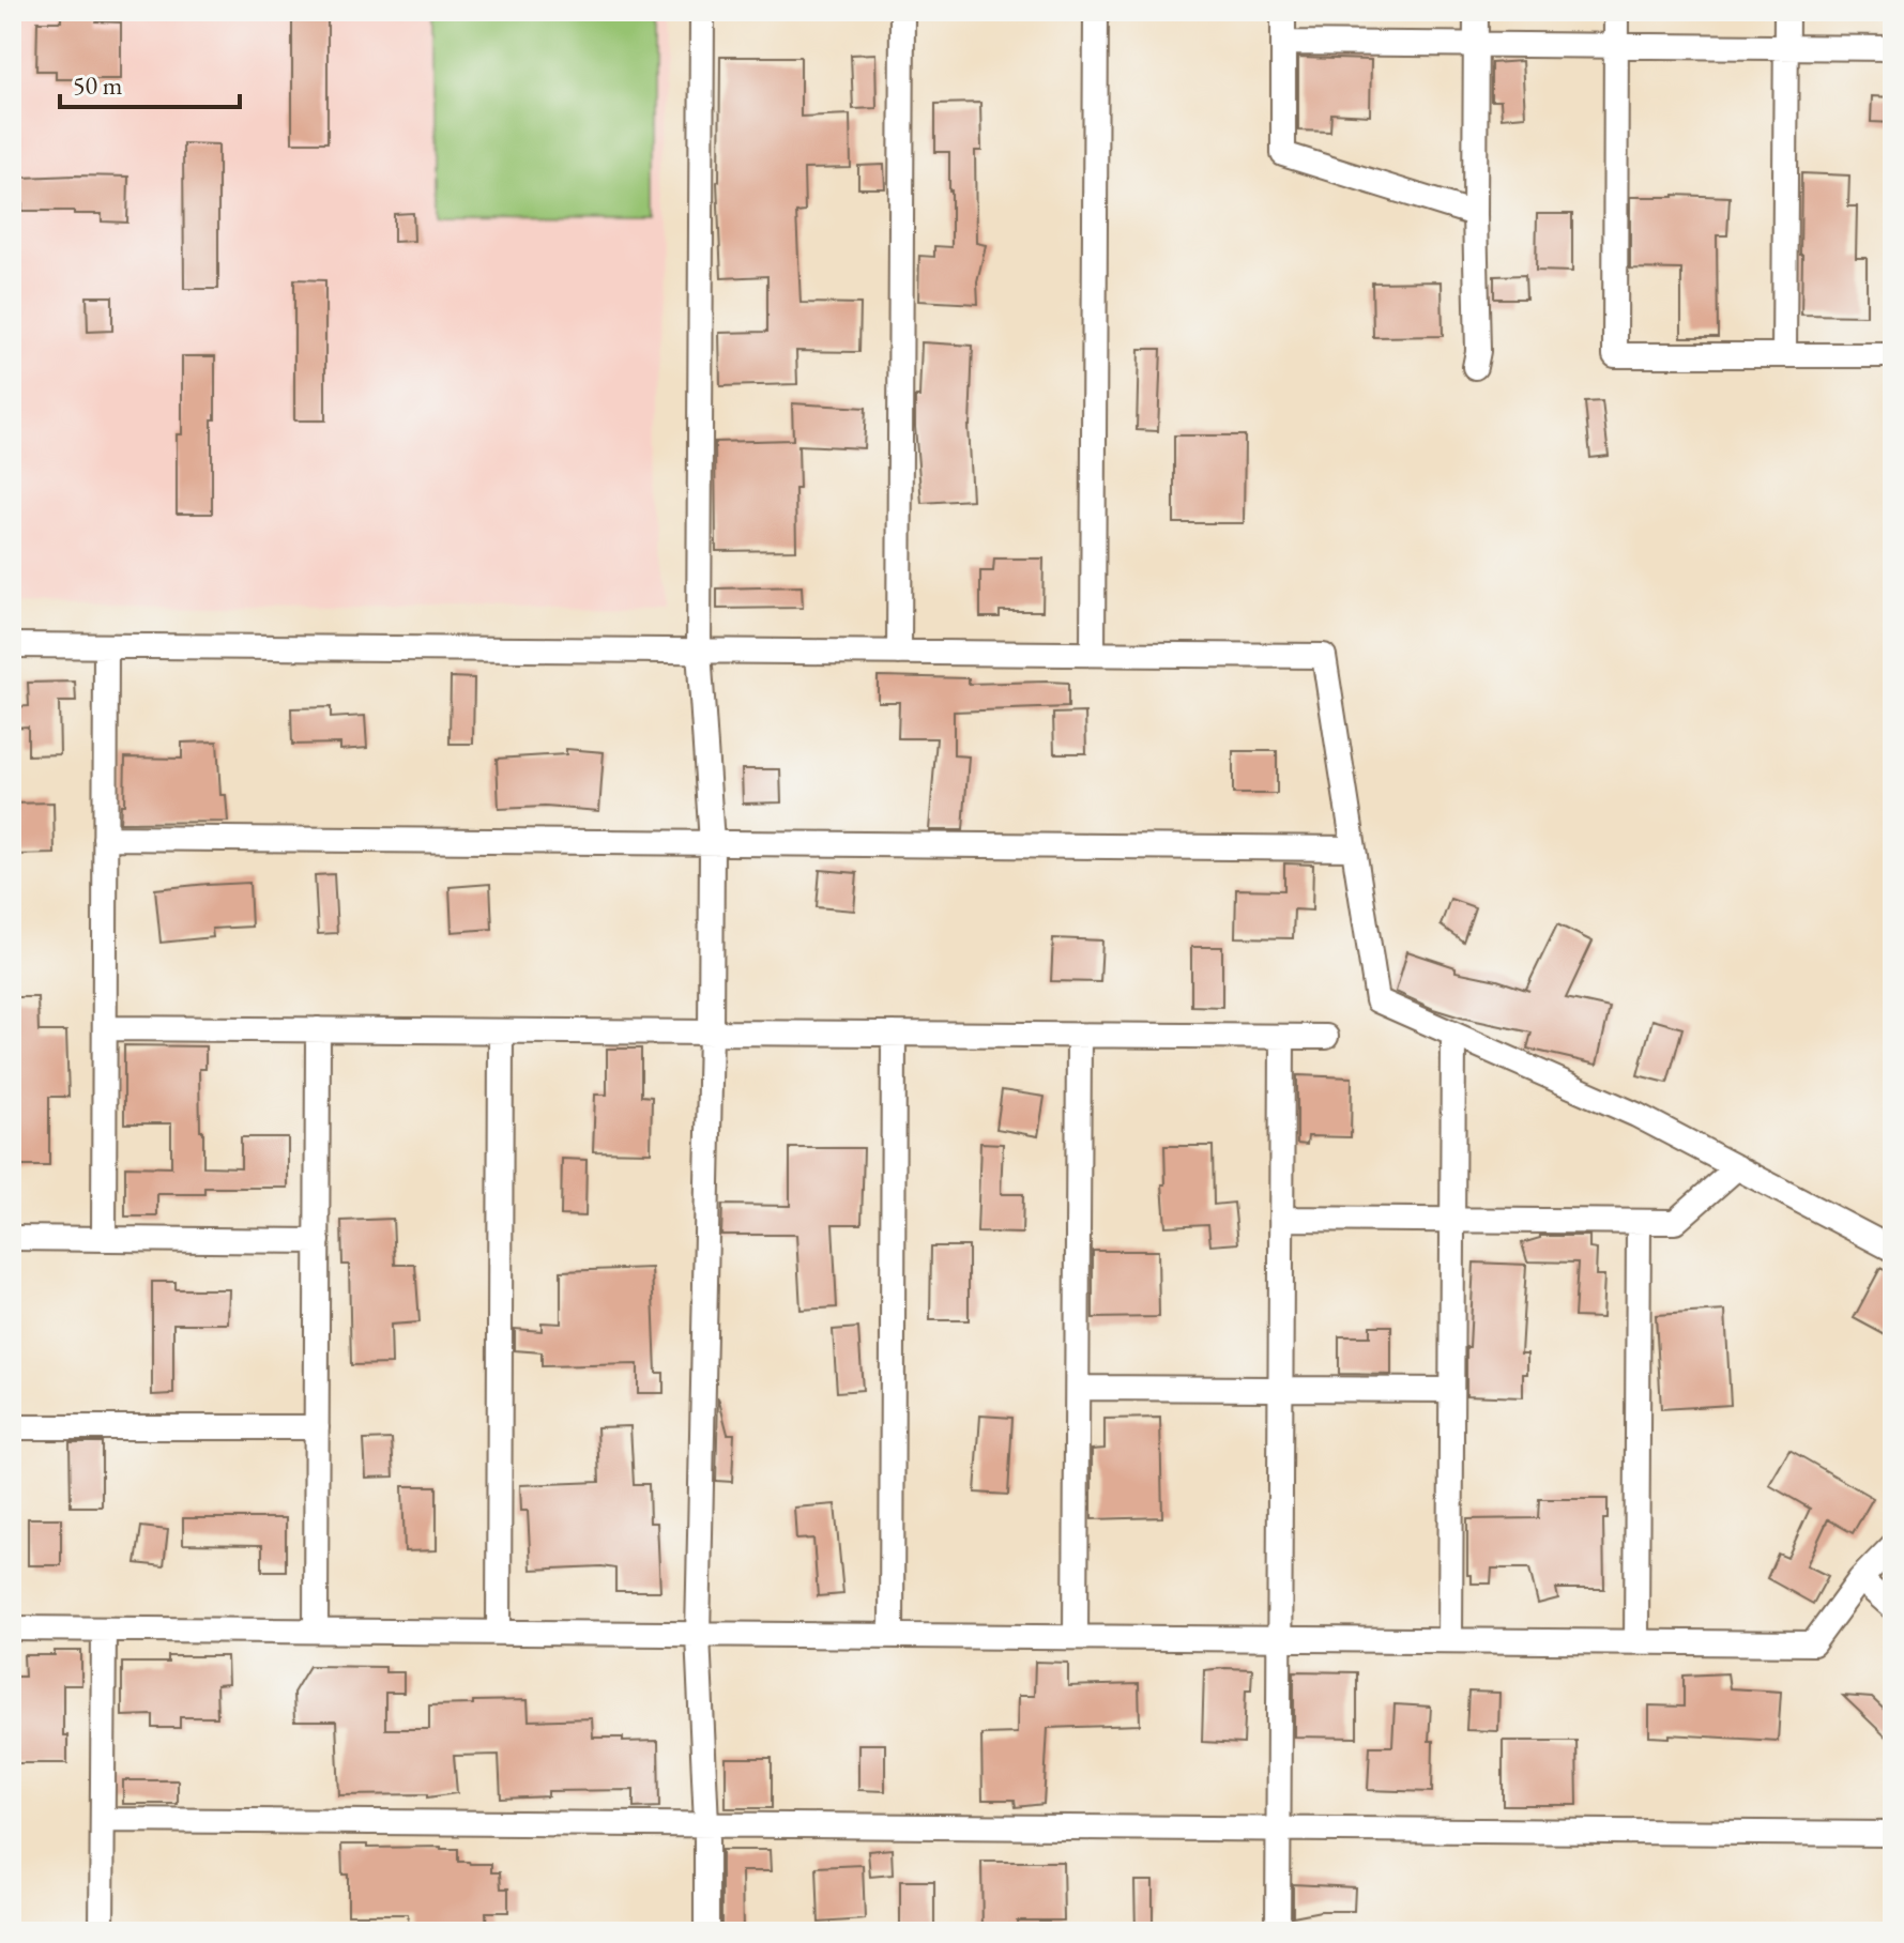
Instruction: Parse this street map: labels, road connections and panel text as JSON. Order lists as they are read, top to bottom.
{
  "scale_bar": "50 m"
}
